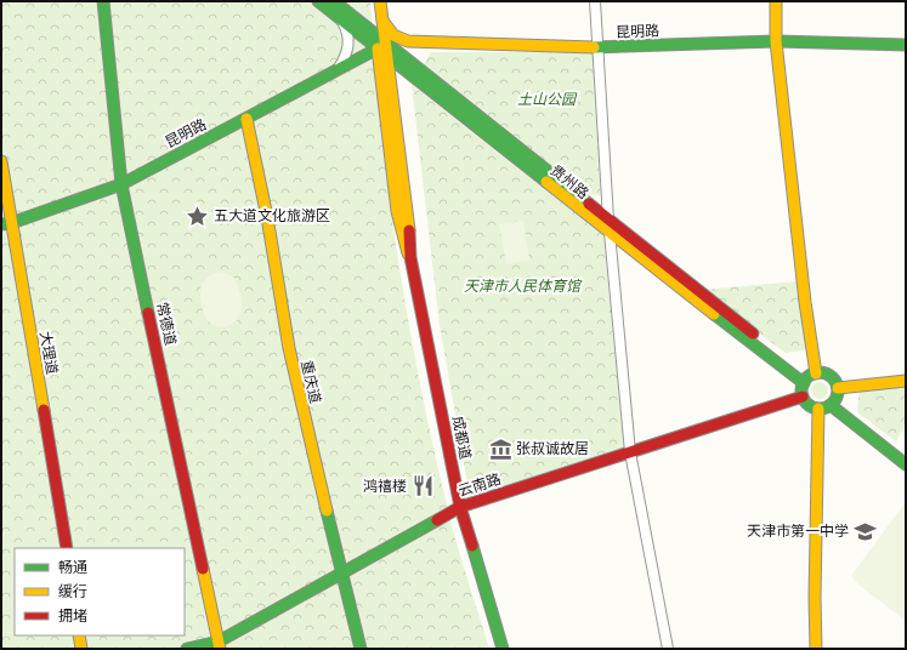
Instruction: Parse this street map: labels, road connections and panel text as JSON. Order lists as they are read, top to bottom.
{
  "streets": {
    "street": [
      "昆明路",
      "贵州路",
      "常德道",
      "大理道",
      "重庆道",
      "成都道",
      "云南路"
    ]
  },
  "crossings": [
    ["昆明路", "贵州路"],
    ["昆明路", "常德道"],
    ["昆明路", "大理道"],
    ["昆明路", "重庆道"],
    ["昆明路", "成都道"],
    ["贵州路", "成都道"],
    ["贵州路", "云南路"],
    ["常德道", "云南路"],
    ["重庆道", "云南路"],
    ["成都道", "云南路"]
  ],
  "parks": ["土山公园", "天津市人民体育馆"],
  "places": {
    "place": ["五大道文化旅游区"],
    "museum": ["张叔诚故居"],
    "restaurant": ["鸿禧楼"],
    "school or university": ["天津市第一中学"]
  },
  "legend": ["畅通", "缓行", "拥堵"]
}
